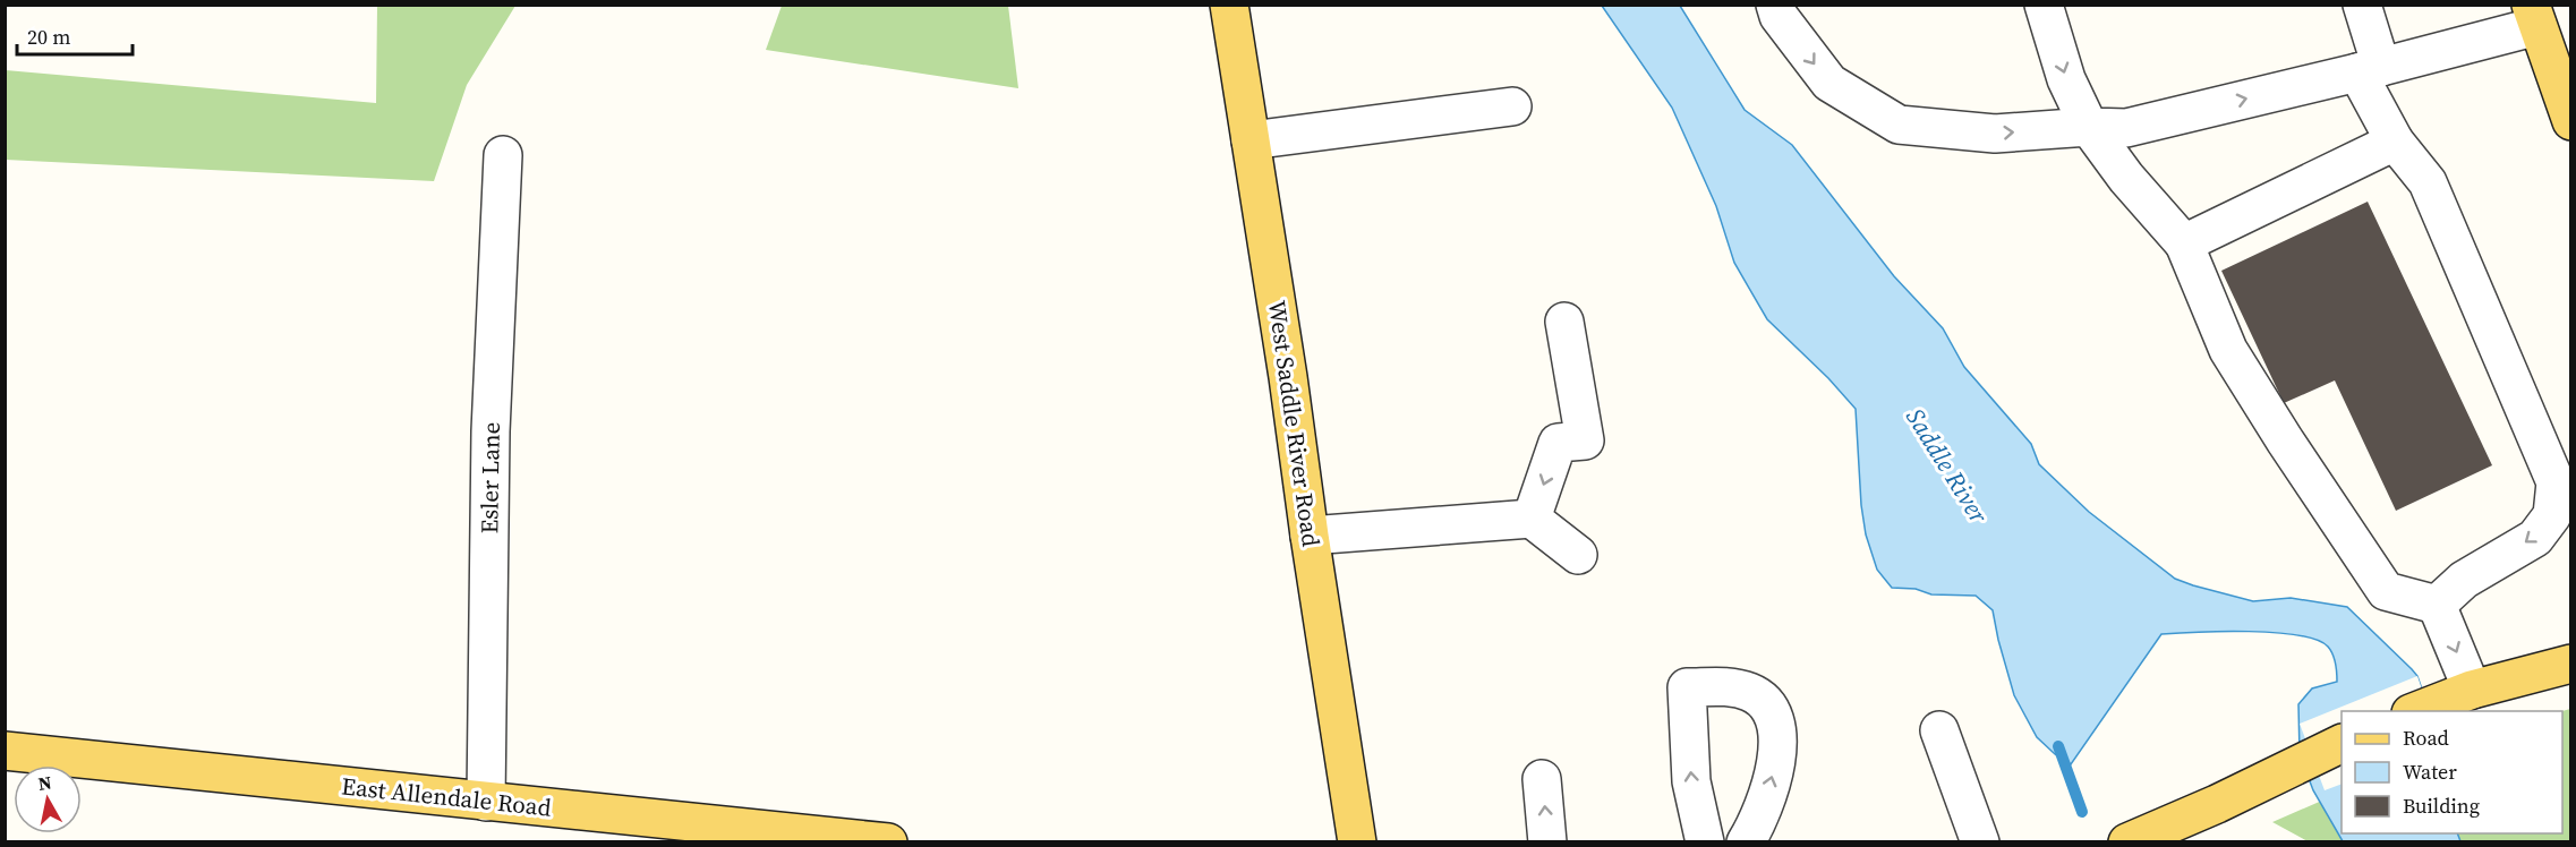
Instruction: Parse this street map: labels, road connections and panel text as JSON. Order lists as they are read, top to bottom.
{
  "streets": {
    "main road": ["West Saddle River Road", "East Allendale Road"],
    "street": ["Esler Lane"]
  },
  "crossings": [
    ["Esler Lane", "East Allendale Road"]
  ],
  "water": ["Saddle River"],
  "legend": ["Road", "Water", "Building"],
  "scale_bar": "20 m",
  "north": "top"
}
